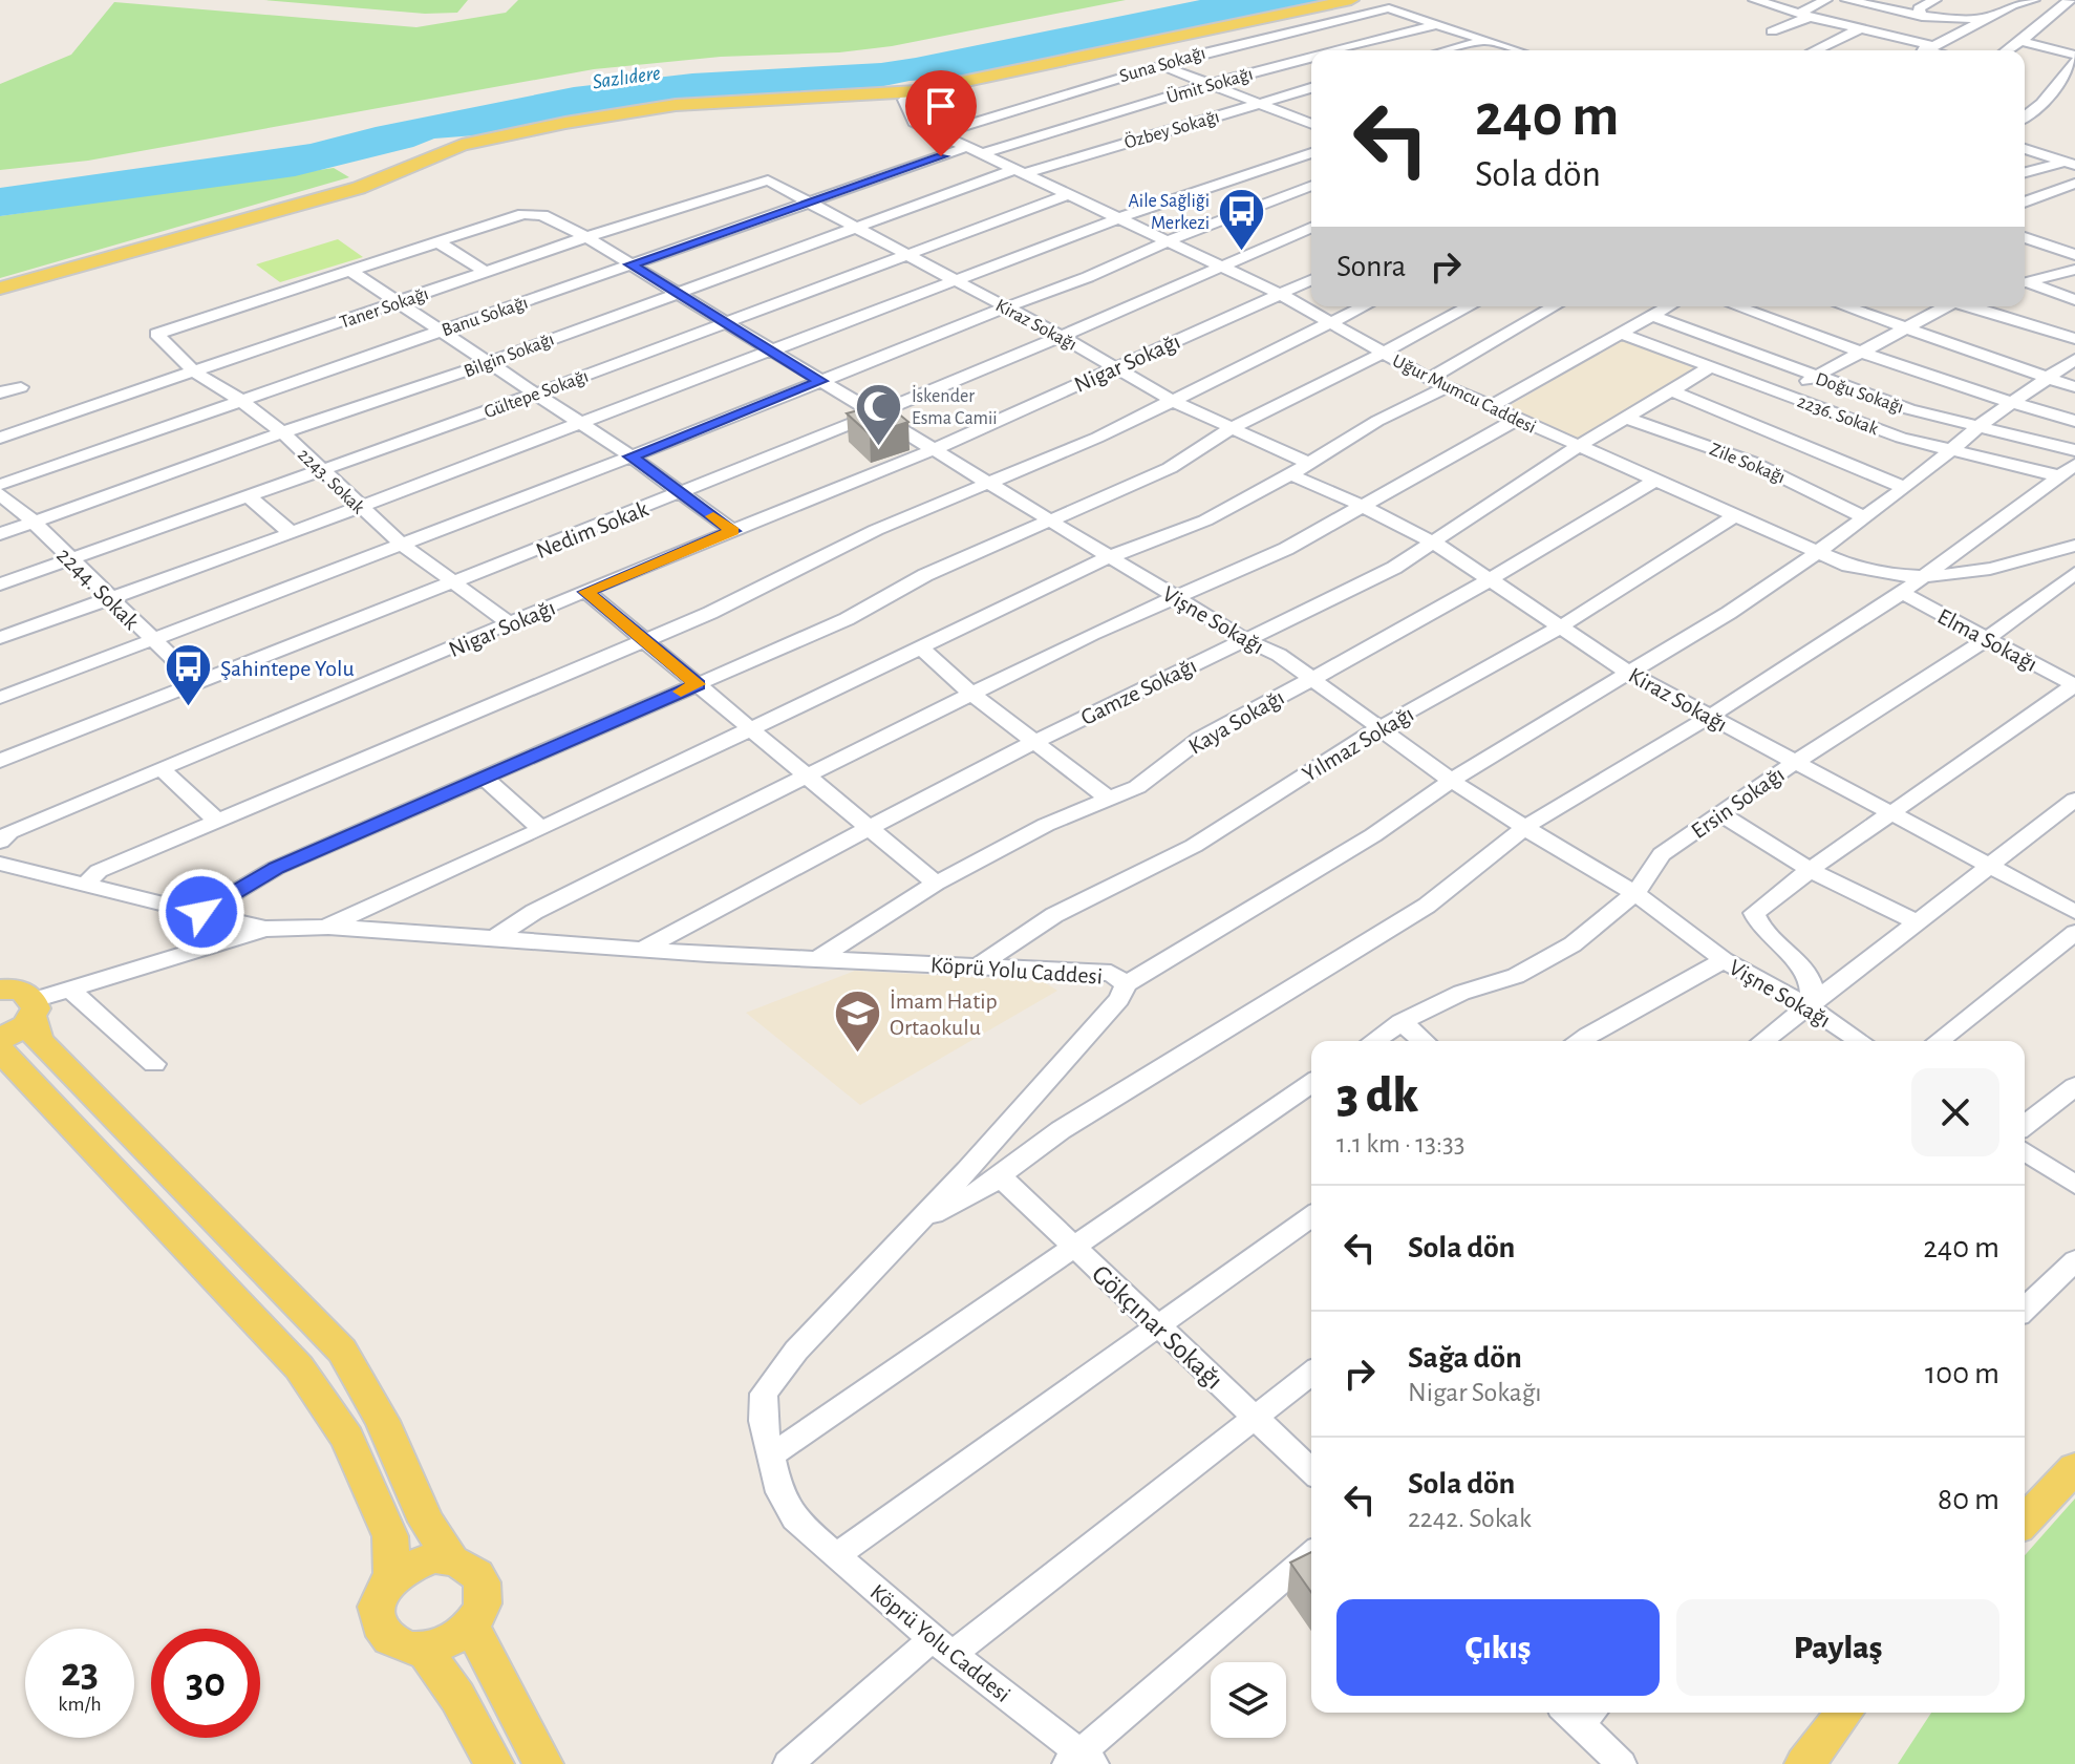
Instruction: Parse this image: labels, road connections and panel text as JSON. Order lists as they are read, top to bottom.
{
  "streets": {
    "street": [
      "Suna Sokağı",
      "Ümit Sokağı",
      "Özbey Sokağı",
      "Taner Sokağı",
      "Banu Sokağı",
      "Kiraz Sokağı",
      "Bilgin Sokağı",
      "Nigar Sokağı",
      "Doğu Sokağı",
      "Gültepe Sokağı",
      "Uğur Mumcu Caddesi",
      "2236. Sokak",
      "Zile Sokağı",
      "2243. Sokak",
      "Nedim Sokak",
      "2244. Sokak",
      "Vişne Sokağı",
      "Elma Sokağı",
      "Gamze Sokağı",
      "Kaya Sokağı",
      "Yılmaz Sokağı",
      "Ersin Sokağı",
      "Köprü Yolu Caddesi",
      "Gökçınar Sokağı"
    ]
  },
  "crossings": [
    ["Suna Sokağı", "Uğur Mumcu Caddesi"],
    ["Ümit Sokağı", "Banu Sokağı"],
    ["Ümit Sokağı", "Uğur Mumcu Caddesi"],
    ["Özbey Sokağı", "Bilgin Sokağı"],
    ["Özbey Sokağı", "Uğur Mumcu Caddesi"],
    ["Taner Sokağı", "Kiraz Sokağı"],
    ["Taner Sokağı", "2243. Sokak"],
    ["Taner Sokağı", "Vişne Sokağı"],
    ["Banu Sokağı", "Kiraz Sokağı"],
    ["Banu Sokağı", "Uğur Mumcu Caddesi"],
    ["Banu Sokağı", "2243. Sokak"],
    ["Banu Sokağı", "Vişne Sokağı"],
    ["Kiraz Sokağı", "Bilgin Sokağı"],
    ["Kiraz Sokağı", "Nigar Sokağı"],
    ["Kiraz Sokağı", "Gültepe Sokağı"],
    ["Kiraz Sokağı", "Nedim Sokak"],
    ["Kiraz Sokağı", "Gamze Sokağı"],
    ["Kiraz Sokağı", "Kaya Sokağı"],
    ["Kiraz Sokağı", "Yılmaz Sokağı"],
    ["Kiraz Sokağı", "Ersin Sokağı"],
    ["Bilgin Sokağı", "Uğur Mumcu Caddesi"],
    ["Bilgin Sokağı", "2243. Sokak"],
    ["Bilgin Sokağı", "2244. Sokak"],
    ["Bilgin Sokağı", "Vişne Sokağı"],
    ["Nigar Sokağı", "Uğur Mumcu Caddesi"],
    ["Nigar Sokağı", "2243. Sokak"],
    ["Nigar Sokağı", "Vişne Sokağı"],
    ["Gültepe Sokağı", "Uğur Mumcu Caddesi"],
    ["Gültepe Sokağı", "2243. Sokak"],
    ["Gültepe Sokağı", "2244. Sokak"],
    ["Gültepe Sokağı", "Vişne Sokağı"],
    ["Uğur Mumcu Caddesi", "Nedim Sokak"],
    ["Uğur Mumcu Caddesi", "Gamze Sokağı"],
    ["Uğur Mumcu Caddesi", "Kaya Sokağı"],
    ["Uğur Mumcu Caddesi", "Yılmaz Sokağı"],
    ["2236. Sokak", "Gamze Sokağı"],
    ["Zile Sokağı", "Gamze Sokağı"],
    ["2243. Sokak", "Nedim Sokak"],
    ["Nedim Sokak", "2244. Sokak"],
    ["Nedim Sokak", "Vişne Sokağı"],
    ["Vişne Sokağı", "Gamze Sokağı"],
    ["Vişne Sokağı", "Kaya Sokağı"],
    ["Vişne Sokağı", "Yılmaz Sokağı"],
    ["Vişne Sokağı", "Ersin Sokağı"],
    ["Elma Sokağı", "Ersin Sokağı"],
    ["Gamze Sokağı", "Köprü Yolu Caddesi"],
    ["Kaya Sokağı", "Köprü Yolu Caddesi"],
    ["Yılmaz Sokağı", "Köprü Yolu Caddesi"]
  ],
  "water": ["Sazlıdere"],
  "places": {
    "bus stop": ["Aile Sağliği Merkezi", "Şahintepe Yolu"],
    "mosque": ["İskender Esma Camii"],
    "school or university": ["İmam Hatip Ortaokulu"]
  },
  "page": {
    "turn": ["240 m", "Sola dön"],
    "then": "Sonra",
    "heading": ["3 dk", "1.1 km · 13:33"],
    "list": [
      {
        "name": "Sola dön",
        "value": "240 m"
      },
      {
        "name": "Sağa dön",
        "note": "Nigar Sokağı",
        "value": "100 m"
      },
      {
        "name": "Sola dön",
        "note": "2242. Sokak",
        "value": "80 m"
      }
    ],
    "buttons": ["Çıkış", "Paylaş"],
    "speed": "23 km/h",
    "limit": "30"
  }
}
